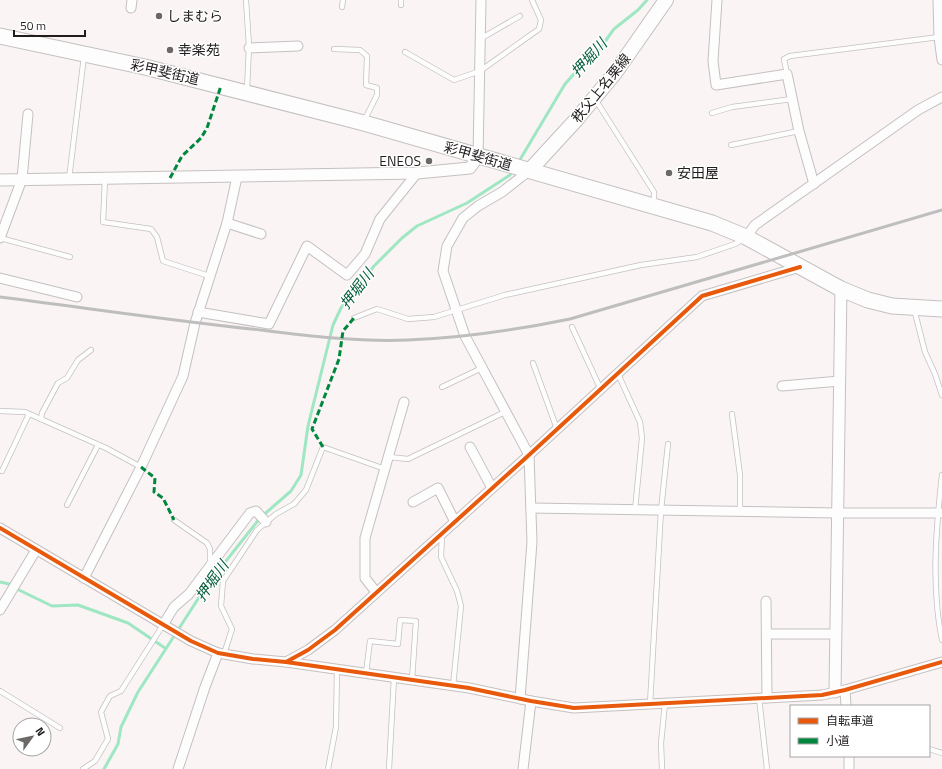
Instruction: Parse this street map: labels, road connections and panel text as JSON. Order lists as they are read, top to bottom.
{
  "streets": {
    "highway": ["彩甲斐街道"],
    "main road": ["秩父上名栗線"]
  },
  "crossings": [
    ["彩甲斐街道", "秩父上名栗線"]
  ],
  "water": ["押堀川"],
  "places": [
    "しまむら",
    "幸楽苑",
    "ENEOS",
    "安田屋"
  ],
  "legend": ["自転車道", "小道"],
  "scale_bar": "50 m",
  "north": "top right"
}
